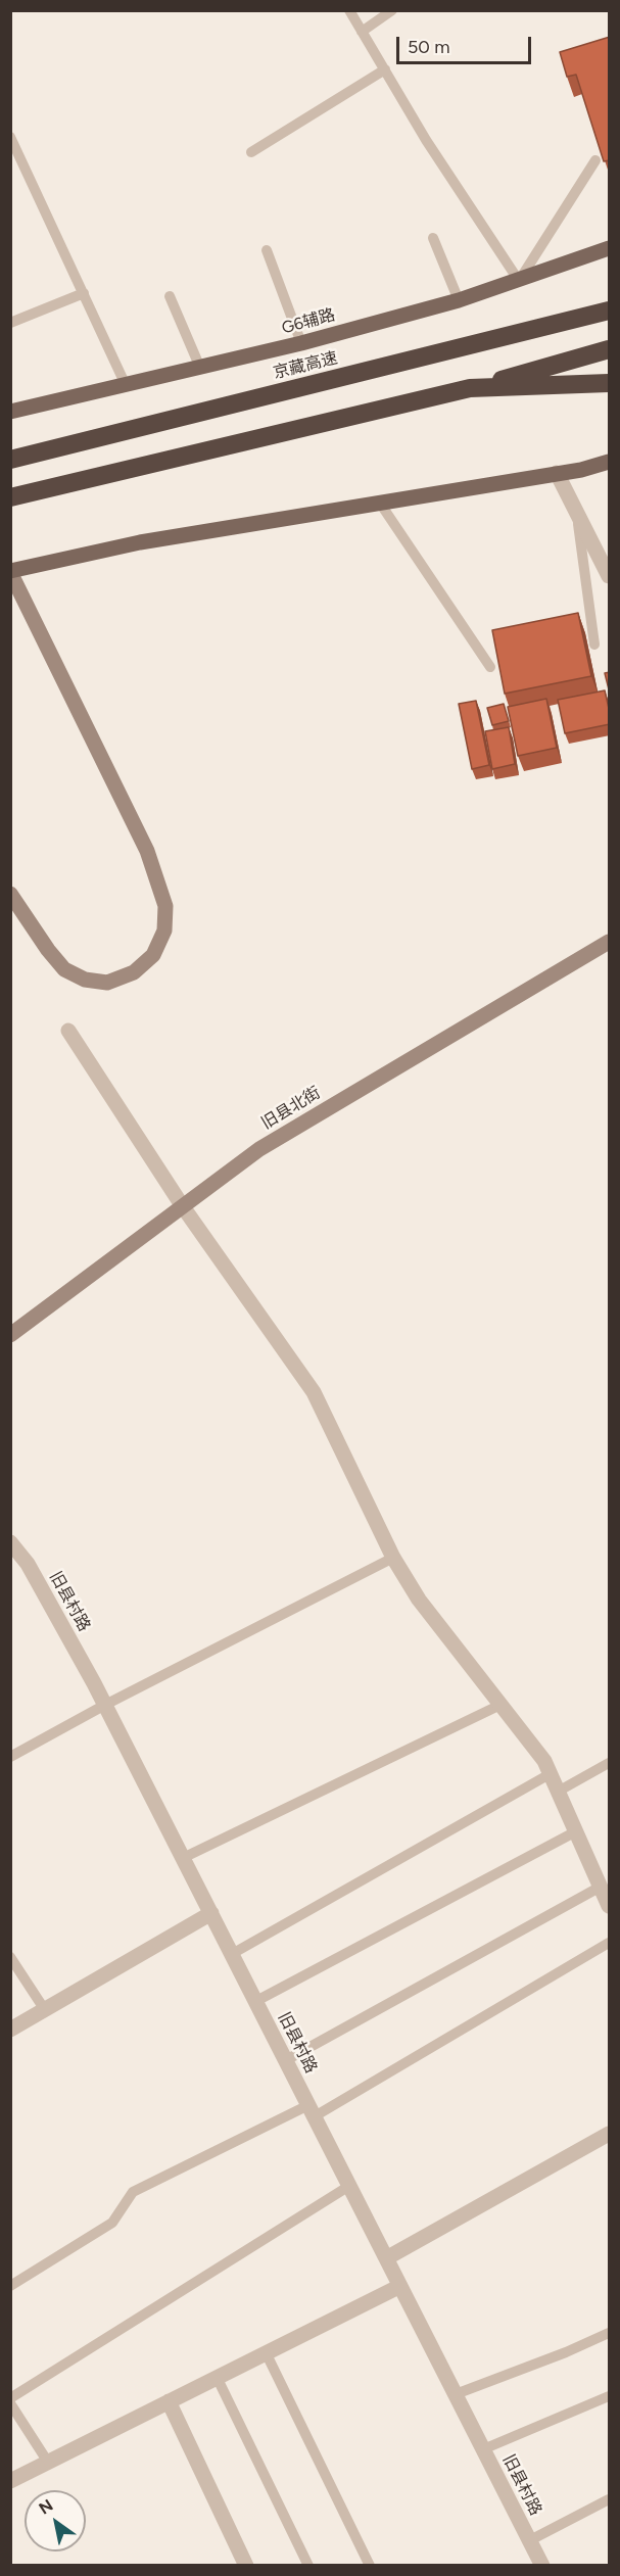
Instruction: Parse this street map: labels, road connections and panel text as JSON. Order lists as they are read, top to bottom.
{
  "streets": {
    "highway": ["京藏高速"],
    "main road": ["G6辅路"],
    "street": ["旧县北街", "旧县村路"]
  },
  "scale_bar": "50 m",
  "north": "top left"
}
